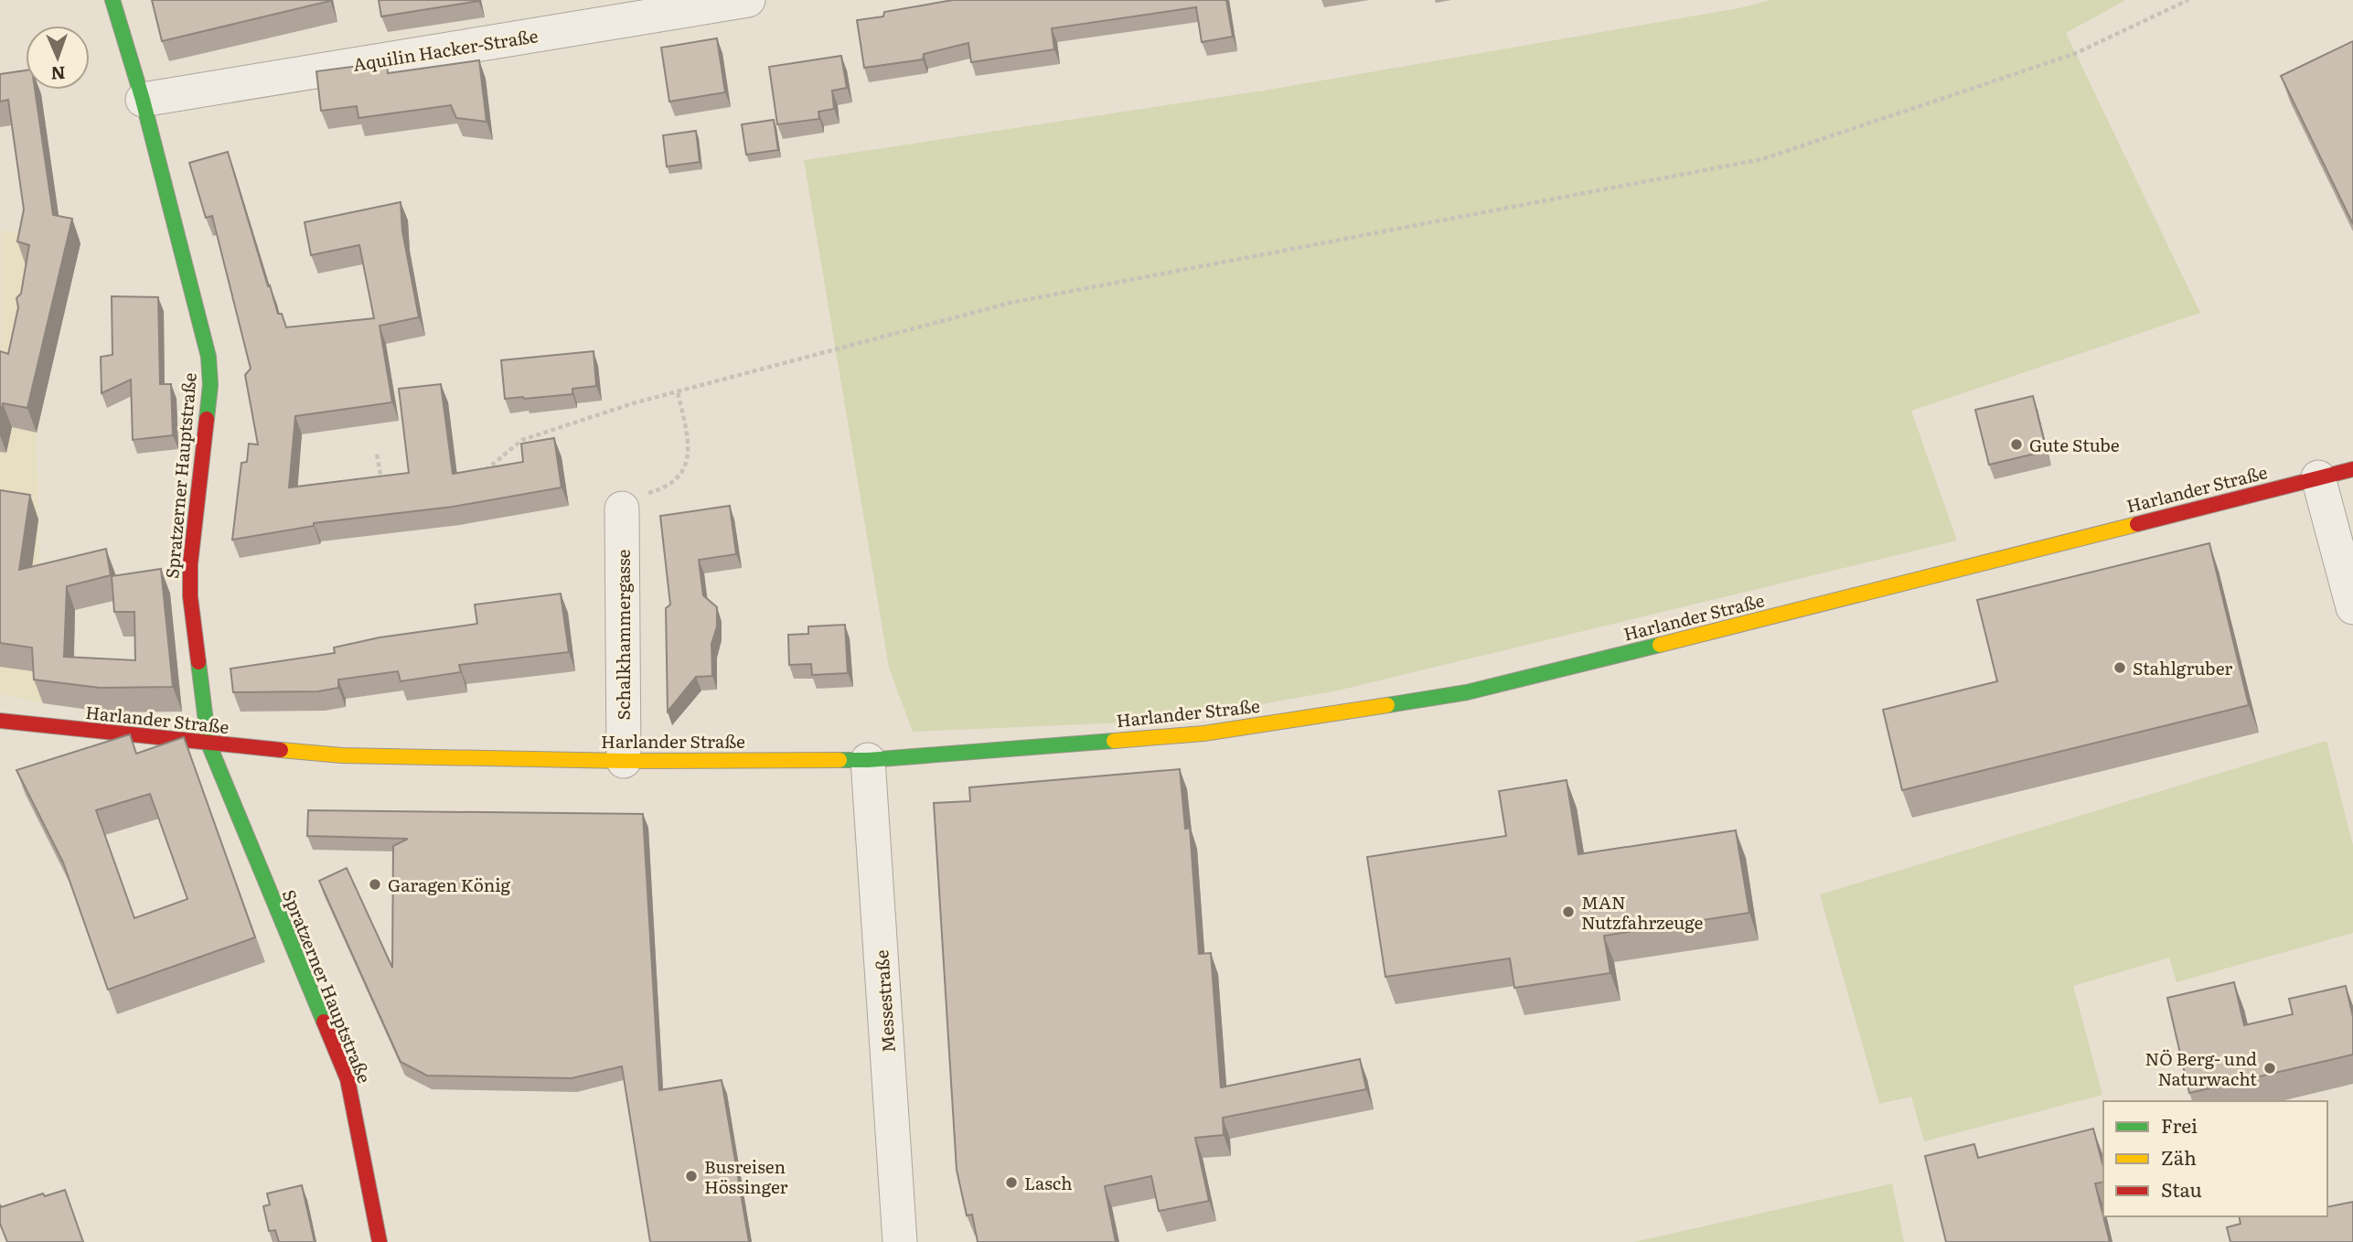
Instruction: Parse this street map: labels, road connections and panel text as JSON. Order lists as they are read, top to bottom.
{
  "streets": {
    "main road": ["Spratzerner Hauptstraße", "Harlander Straße"],
    "street": ["Aquilin Hacker-Straße", "Schalkhammergasse", "Messestraße"]
  },
  "crossings": [
    ["Aquilin Hacker-Straße", "Spratzerner Hauptstraße"],
    ["Spratzerner Hauptstraße", "Harlander Straße"],
    ["Harlander Straße", "Schalkhammergasse"],
    ["Harlander Straße", "Messestraße"]
  ],
  "places": [
    "Gute Stube",
    "Stahlgruber",
    "Garagen König",
    "MAN Nutzfahrzeuge",
    "NÖ Berg- und Naturwacht",
    "Busreisen Hössinger",
    "Lasch"
  ],
  "legend": ["Frei", "Zäh", "Stau"],
  "north": "bottom"
}
